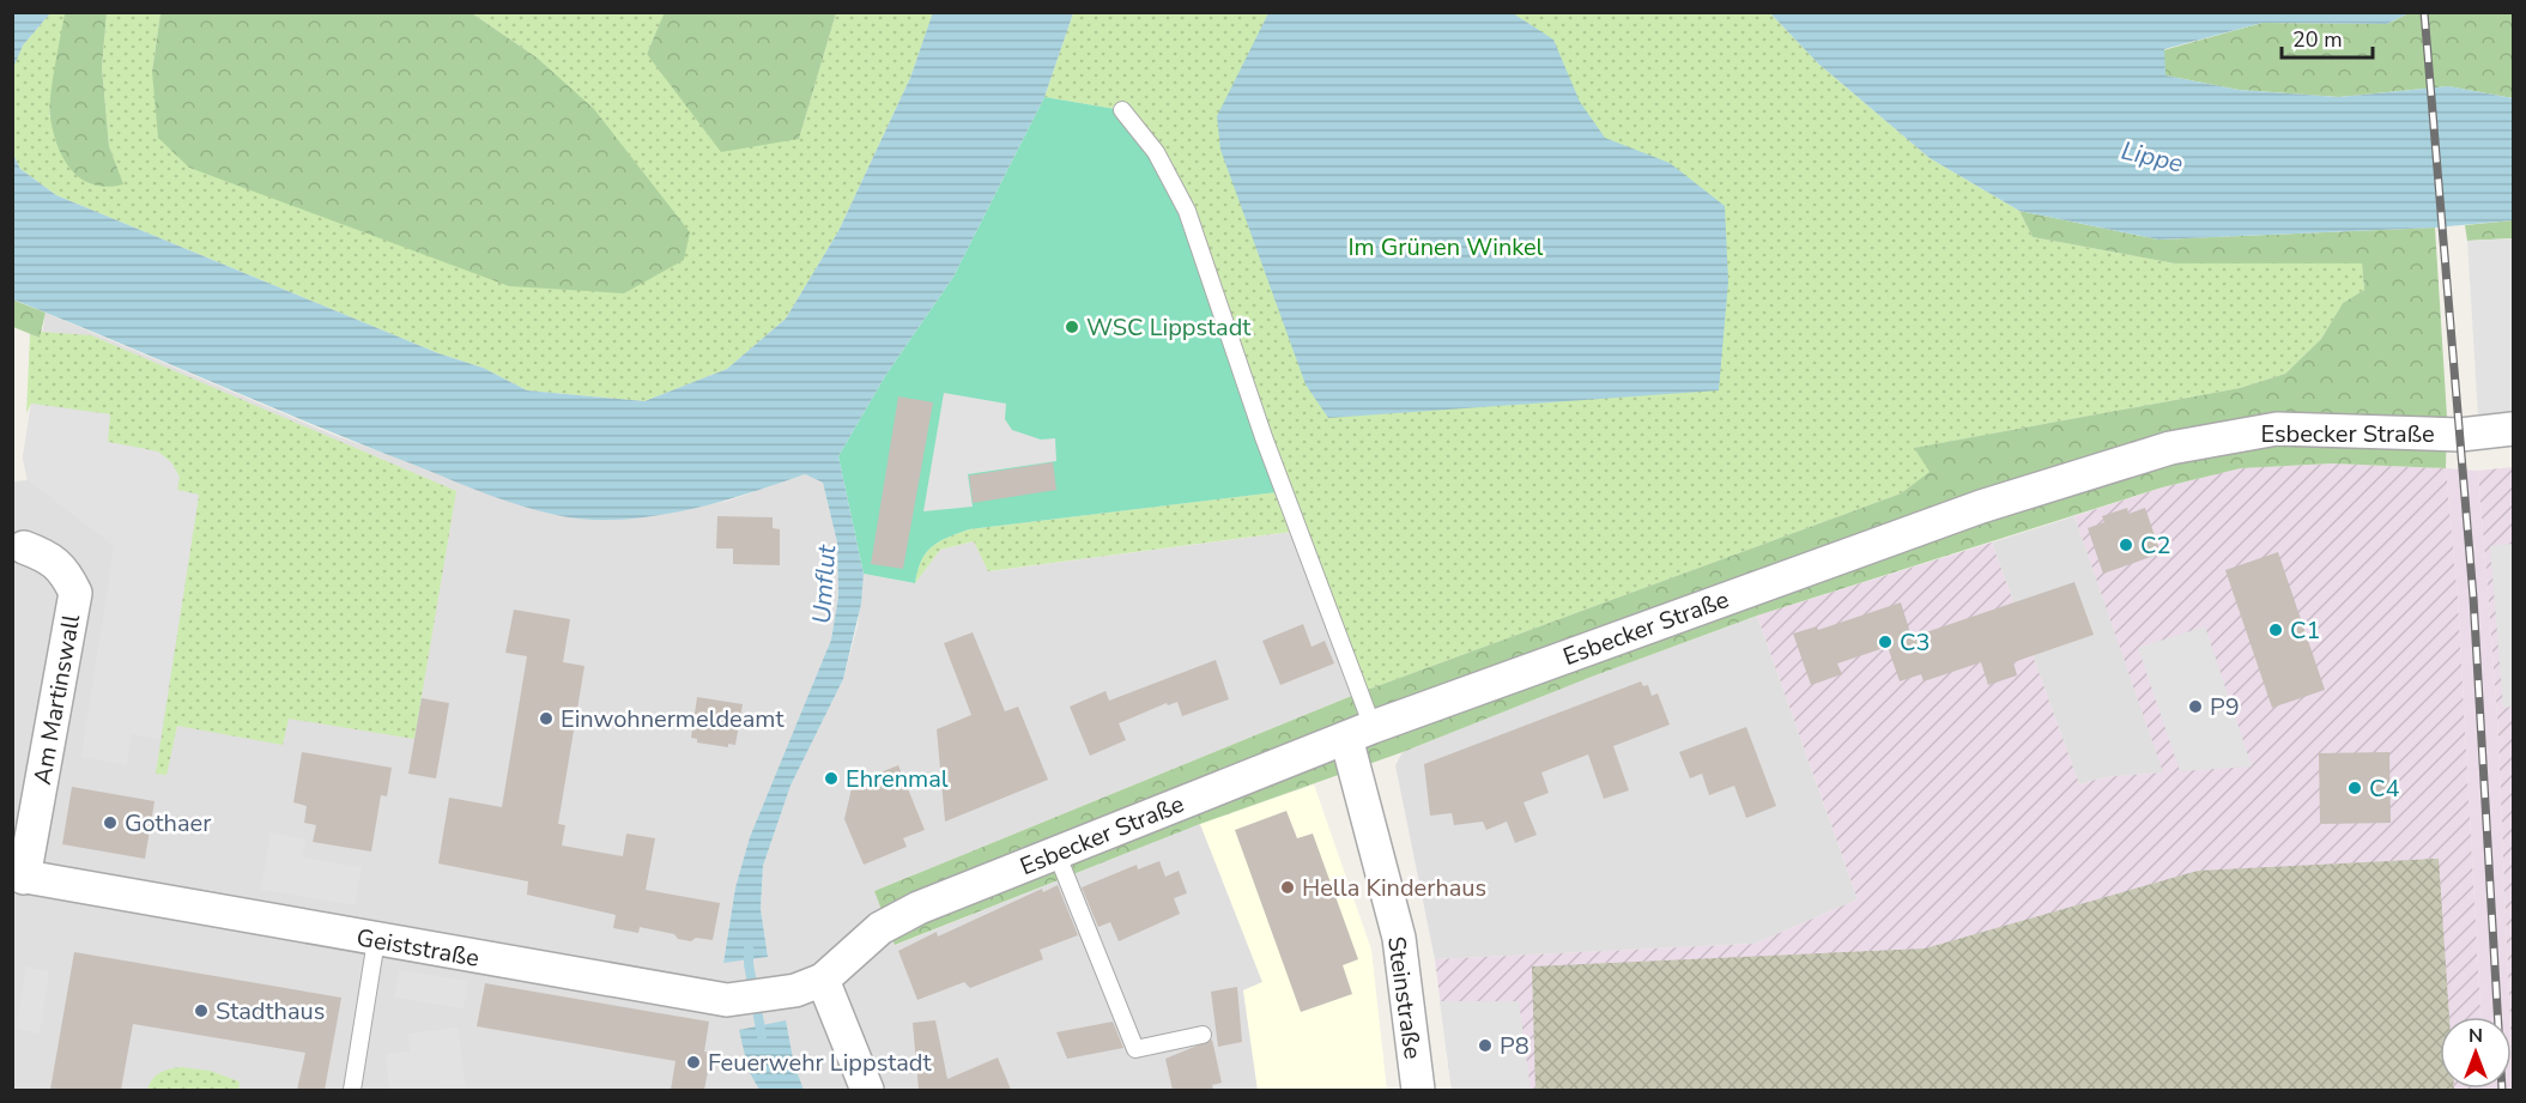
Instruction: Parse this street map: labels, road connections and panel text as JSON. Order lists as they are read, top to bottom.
{
  "streets": {
    "street": [
      "Esbecker Straße",
      "Am Martinswall",
      "Geiststraße",
      "Steinstraße"
    ]
  },
  "crossings": [
    ["Esbecker Straße", "Geiststraße"],
    ["Esbecker Straße", "Steinstraße"],
    ["Am Martinswall", "Geiststraße"]
  ],
  "water": ["Lippe", "Umflut"],
  "parks": ["Im Grünen Winkel"],
  "places": [
    "WSC Lippstadt",
    "C2",
    "C1",
    "C3",
    "P9",
    "Einwohnermeldeamt",
    "Ehrenmal",
    "C4",
    "Gothaer",
    "Hella Kinderhaus",
    "Stadthaus",
    "P8",
    "Feuerwehr Lippstadt"
  ],
  "scale_bar": "20 m",
  "north": "top"
}
